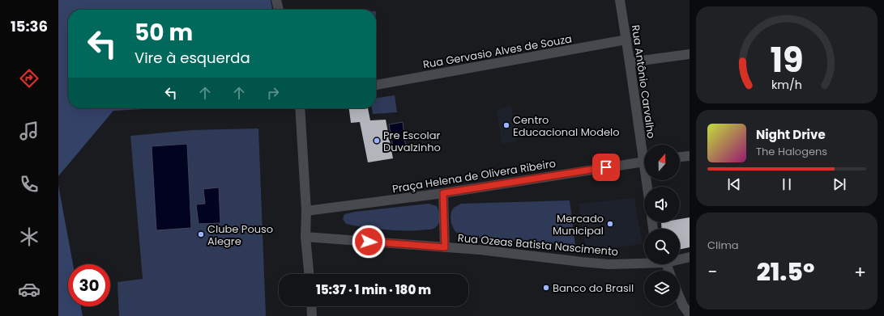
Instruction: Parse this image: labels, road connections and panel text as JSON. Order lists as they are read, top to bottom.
{
  "streets": {
    "street": [
      "Rua Gervasio Alves de Souza",
      "Rua Antônio Carvalho",
      "Praça Helena de Olivera Ribeiro",
      "Rua Ozeas Batista Nascimento"
    ]
  },
  "crossings": [
    ["Rua Gervasio Alves de Souza", "Rua Antônio Carvalho"]
  ],
  "places": [
    "Centro Educacional Modelo",
    "Pre Escolar Duvalzinho",
    "Mercado Municipal",
    "Clube Pouso Alegre",
    "Banco do Brasil"
  ],
  "north": "top",
  "page": {
    "tabs": "15:36",
    "turn": ["50 m", "Vire à esquerda"],
    "song": ["Night Drive", "The Halogens"],
    "tile": "Clima",
    "heat": ["−", "21.5°", "+"],
    "limit": "30",
    "trip": "15:37 · 1 min · 180 m",
    "gauge": ["19", "km/h"]
  }
}
